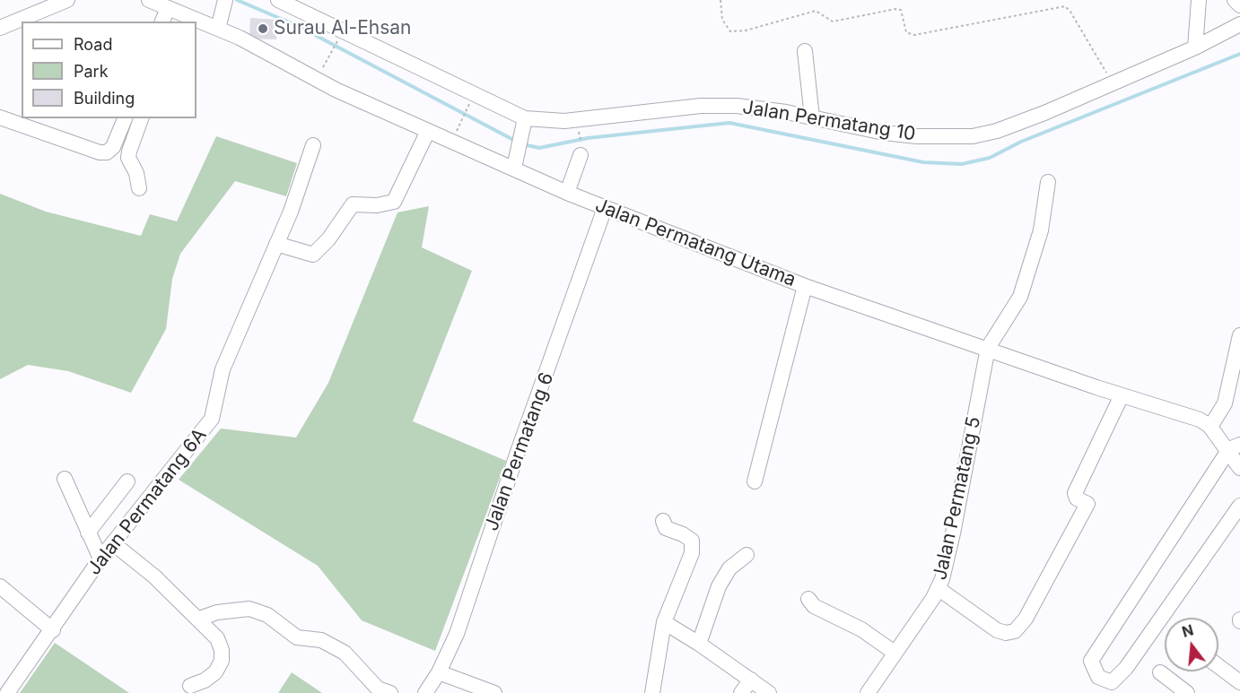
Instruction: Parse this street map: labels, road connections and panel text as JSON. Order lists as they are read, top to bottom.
{
  "streets": {
    "street": [
      "Jalan Permatang 10",
      "Jalan Permatang Utama",
      "Jalan Permatang 6",
      "Jalan Permatang 5",
      "Jalan Permatang 6A"
    ]
  },
  "crossings": [
    ["Jalan Permatang Utama", "Jalan Permatang 6"],
    ["Jalan Permatang Utama", "Jalan Permatang 5"]
  ],
  "places": ["Surau Al-Ehsan"],
  "legend": ["Road", "Park", "Building"],
  "north": "top"
}
